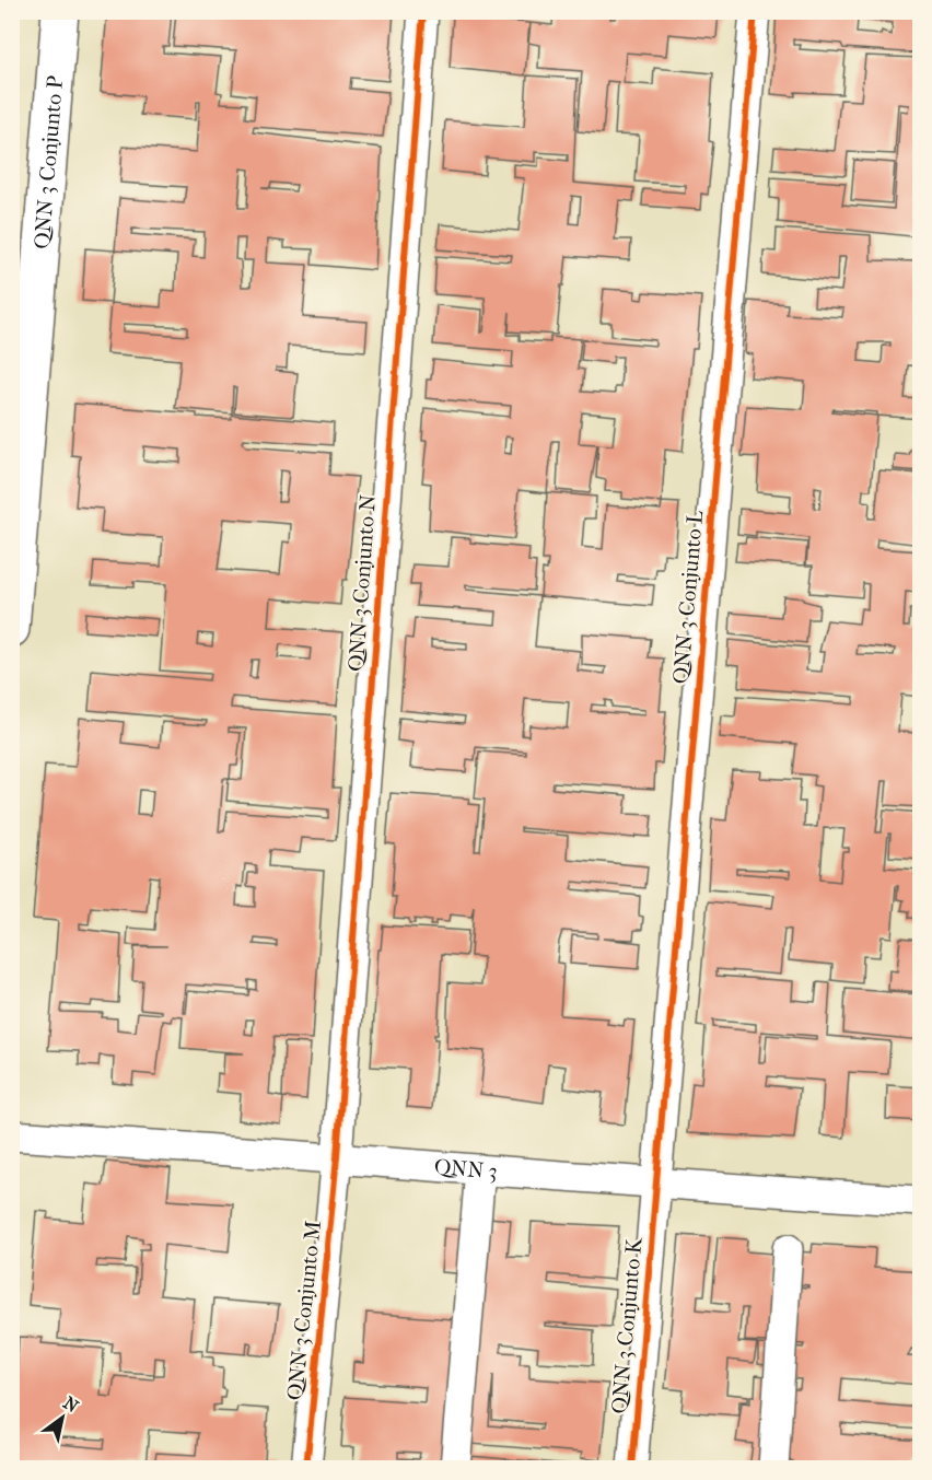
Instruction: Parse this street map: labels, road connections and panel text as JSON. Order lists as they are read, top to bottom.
{
  "streets": {
    "street": [
      "QNN 3 Conjunto P",
      "QNN 3 Conjunto N",
      "QNN 3 Conjunto L",
      "QNN 3",
      "QNN 3 Conjunto M",
      "QNN 3 Conjunto K"
    ]
  },
  "crossings": [
    ["QNN 3 Conjunto N", "QNN 3"],
    ["QNN 3 Conjunto N", "QNN 3 Conjunto M"],
    ["QNN 3 Conjunto L", "QNN 3"],
    ["QNN 3 Conjunto L", "QNN 3 Conjunto K"],
    ["QNN 3", "QNN 3 Conjunto M"],
    ["QNN 3", "QNN 3 Conjunto K"]
  ],
  "north": "top right"
}
